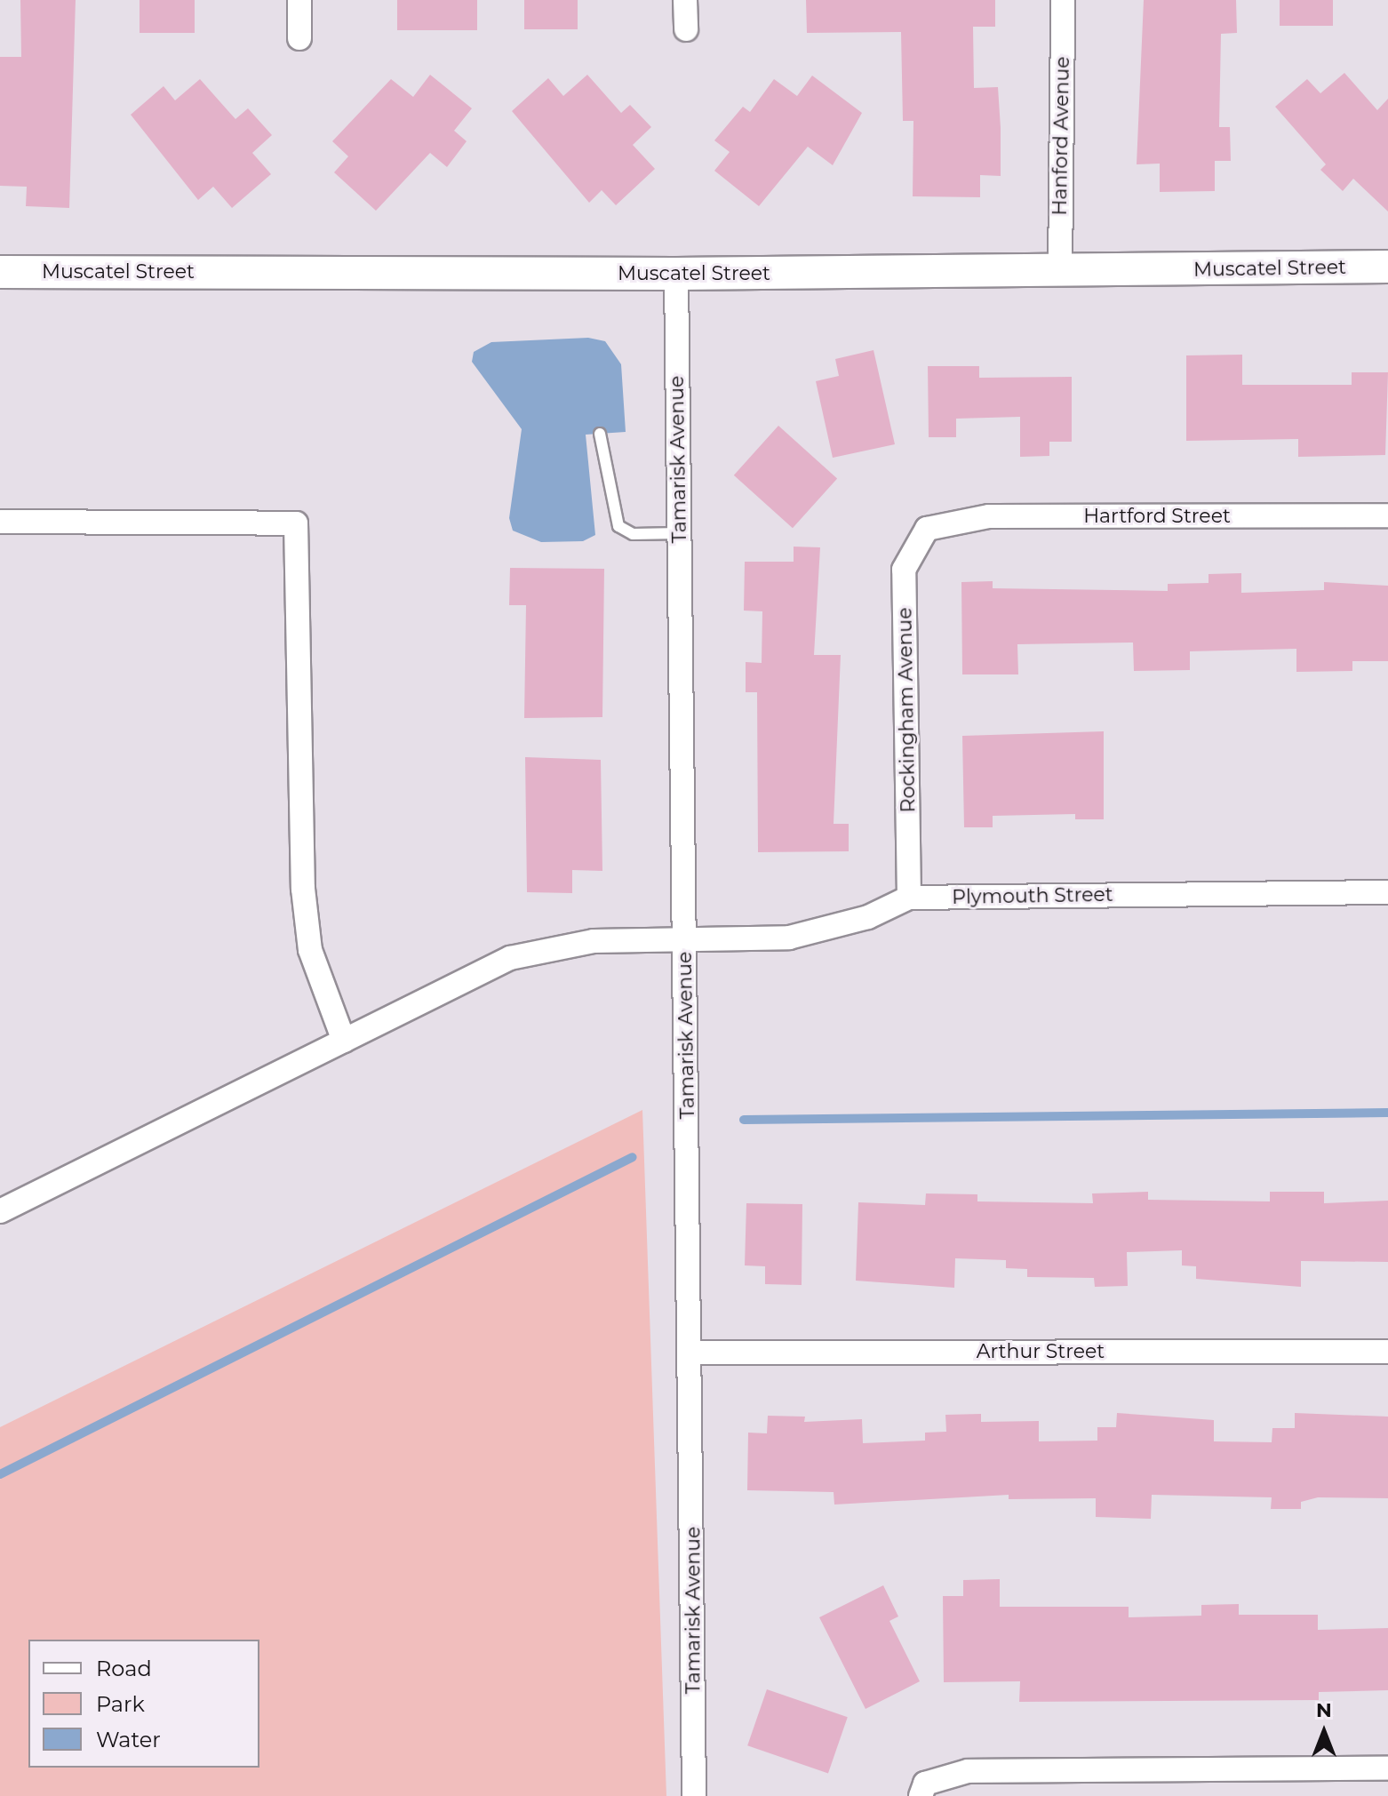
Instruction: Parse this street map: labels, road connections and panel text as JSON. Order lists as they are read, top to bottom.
{
  "streets": {
    "street": [
      "Hanford Avenue",
      "Muscatel Street",
      "Tamarisk Avenue",
      "Hartford Street",
      "Rockingham Avenue",
      "Plymouth Street",
      "Arthur Street"
    ]
  },
  "crossings": [
    ["Hanford Avenue", "Muscatel Street"],
    ["Muscatel Street", "Tamarisk Avenue"],
    ["Tamarisk Avenue", "Plymouth Street"],
    ["Tamarisk Avenue", "Arthur Street"],
    ["Hartford Street", "Rockingham Avenue"],
    ["Rockingham Avenue", "Plymouth Street"]
  ],
  "legend": ["Road", "Park", "Water"],
  "north": "top"
}
